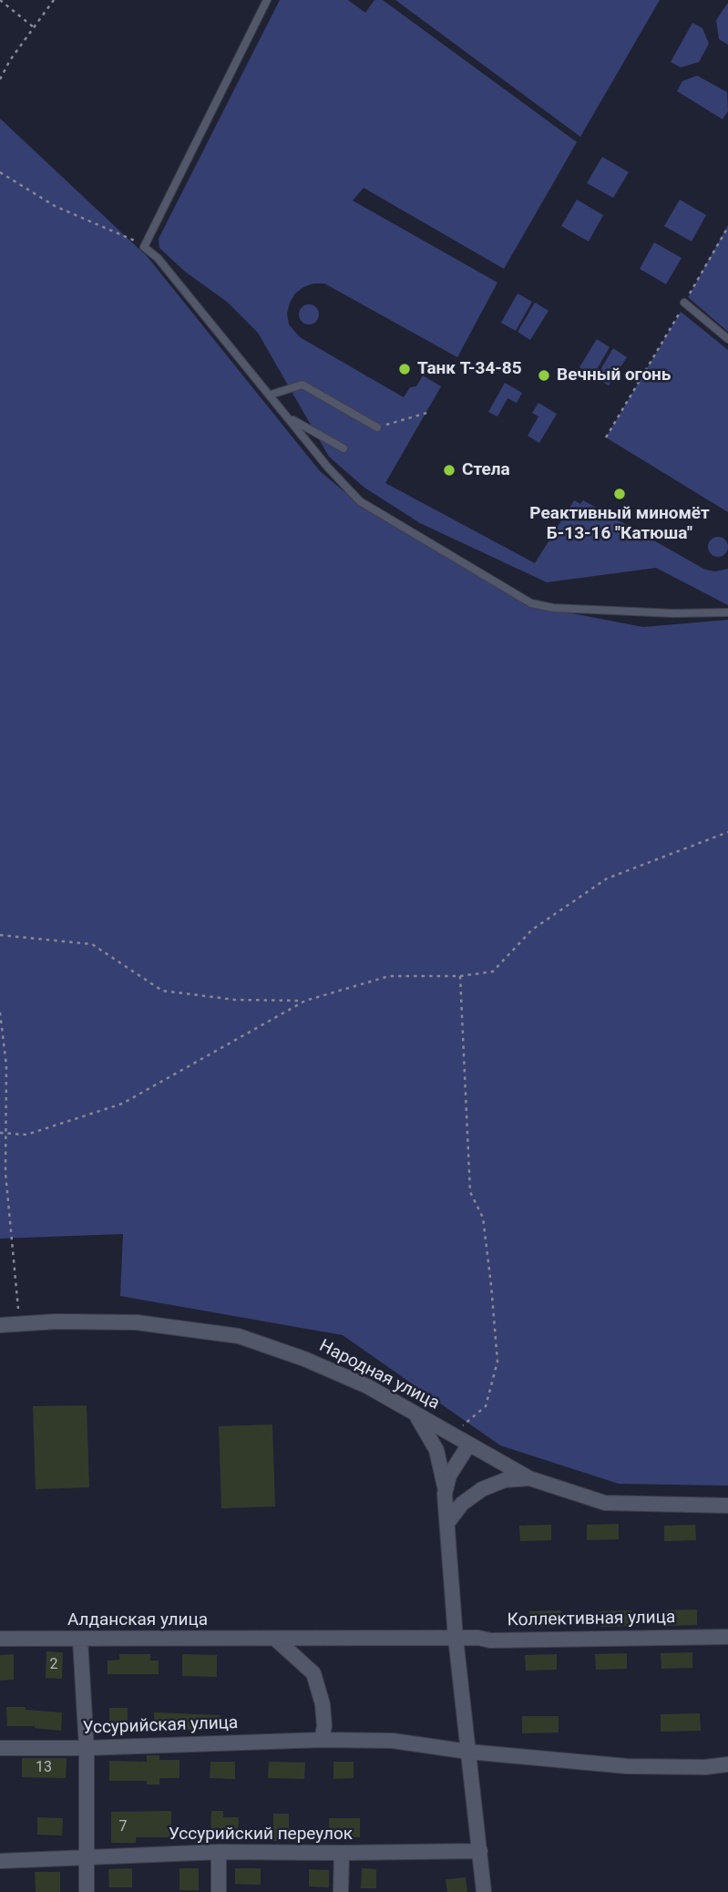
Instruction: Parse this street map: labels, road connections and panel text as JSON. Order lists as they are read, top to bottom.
{
  "streets": {
    "street": [
      "Народная улица",
      "Коллективная улица",
      "Алданская улица",
      "Уссурийская улица",
      "Уссурийский переулок"
    ]
  },
  "crossings": [
    ["Коллективная улица", "Алданская улица"]
  ],
  "places": [
    "Танк Т-34-85",
    "Вечный огонь",
    "Стела",
    "Реактивный миномёт Б-13-16 \"Катюша\""
  ],
  "house_numbers": ["2", "13", "7"]
}
